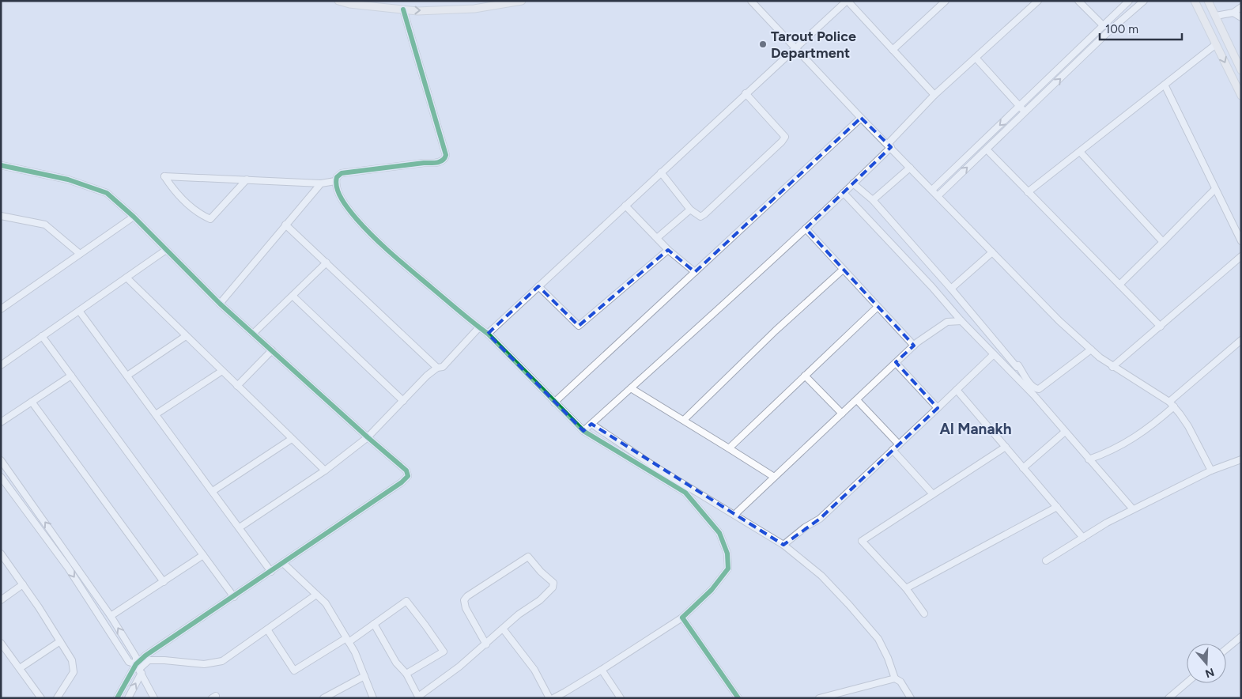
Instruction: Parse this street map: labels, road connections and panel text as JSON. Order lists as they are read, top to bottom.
{
  "districts": ["Al Manakh"],
  "places": ["Tarout Police Department"],
  "scale_bar": "100 m",
  "north": "bottom"
}
